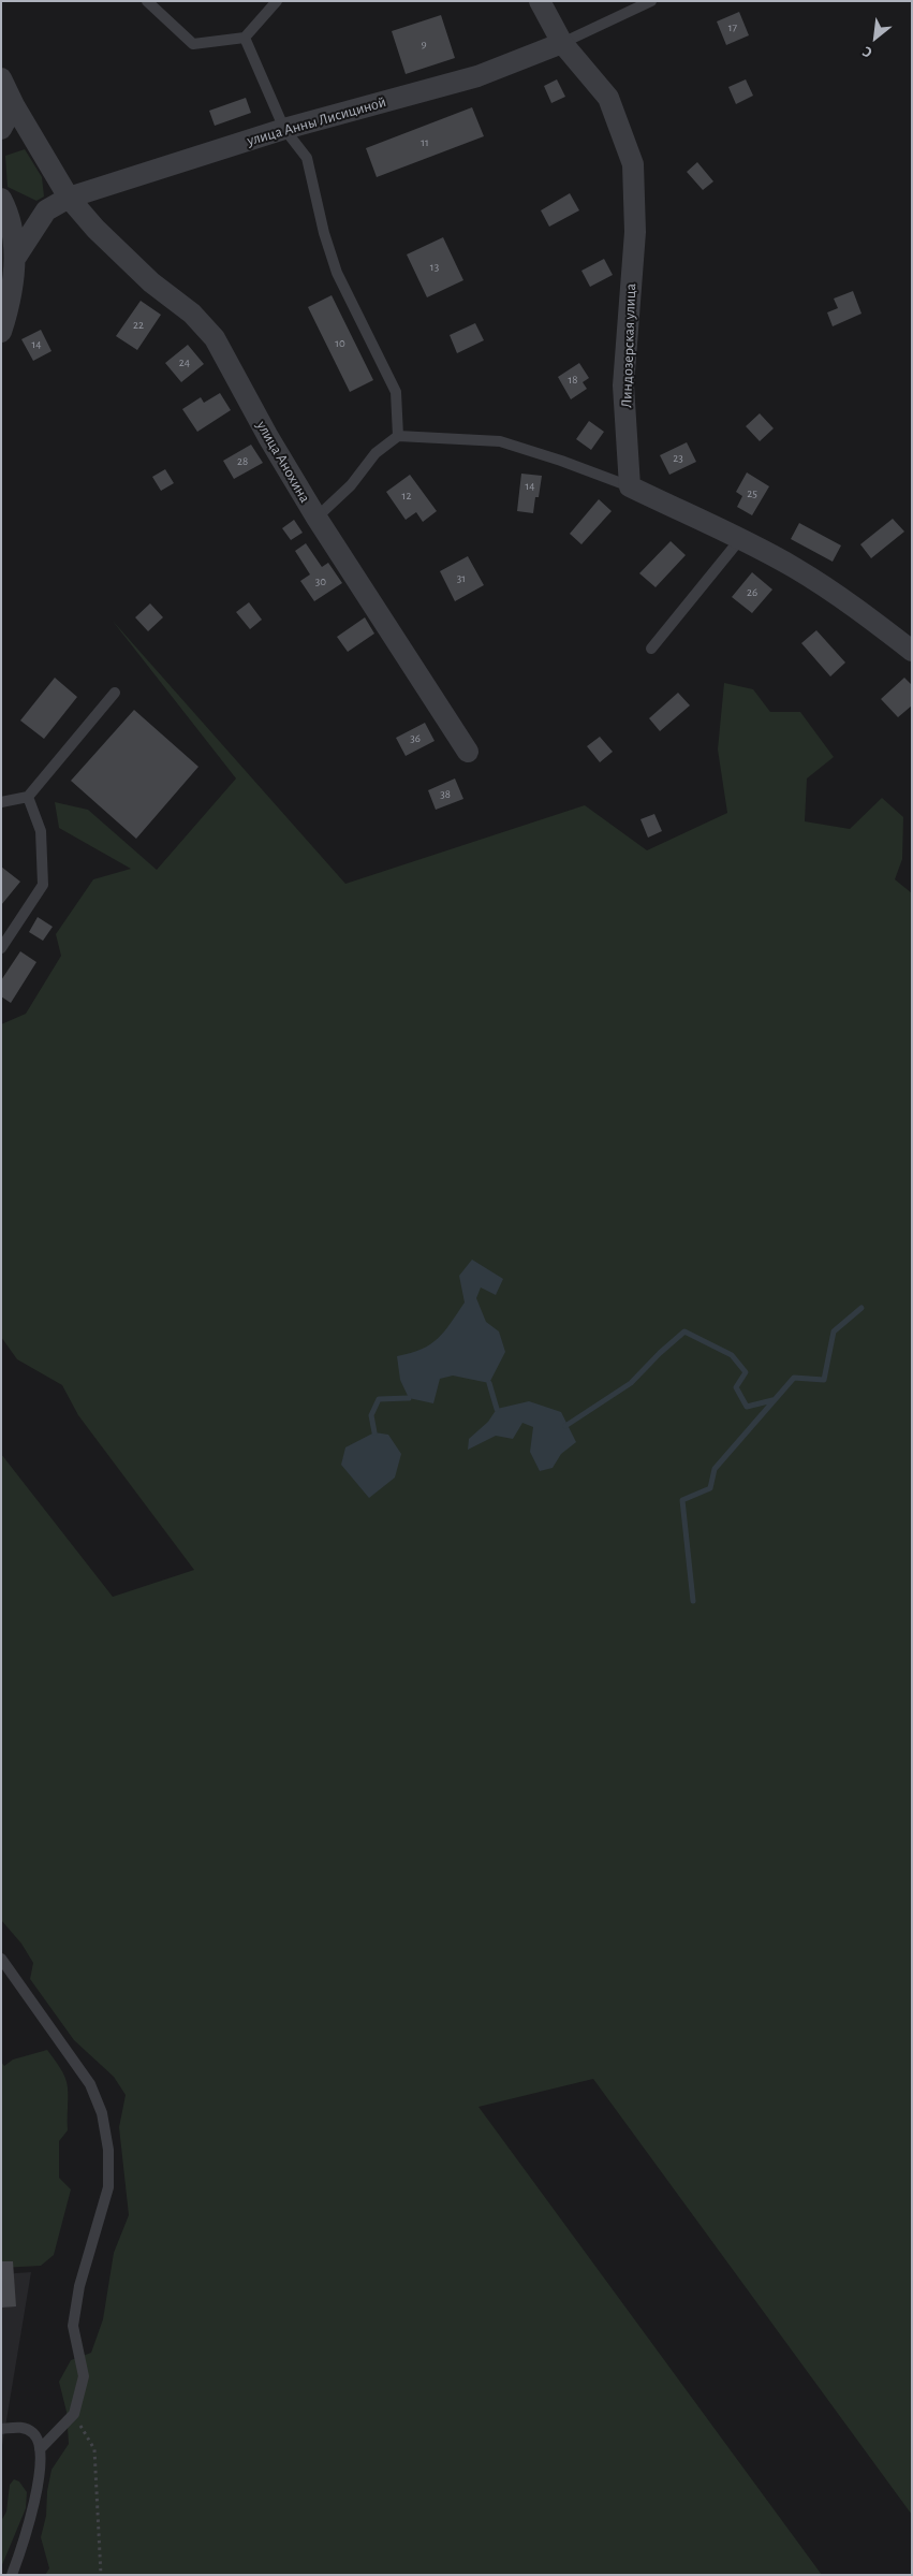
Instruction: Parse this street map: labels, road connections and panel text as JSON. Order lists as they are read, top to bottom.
{
  "streets": {
    "street": ["улица Анны Лисициной", "Линдозерская улица", "улица Анохина"]
  },
  "crossings": [
    ["улица Анны Лисициной", "Линдозерская улица"],
    ["улица Анны Лисициной", "улица Анохина"]
  ],
  "house_numbers": [
    "17",
    "9",
    "11",
    "13",
    "22",
    "10",
    "14",
    "24",
    "18",
    "23",
    "28",
    "14",
    "25",
    "12",
    "31",
    "30",
    "26",
    "36",
    "38"
  ],
  "north": "bottom left"
}
